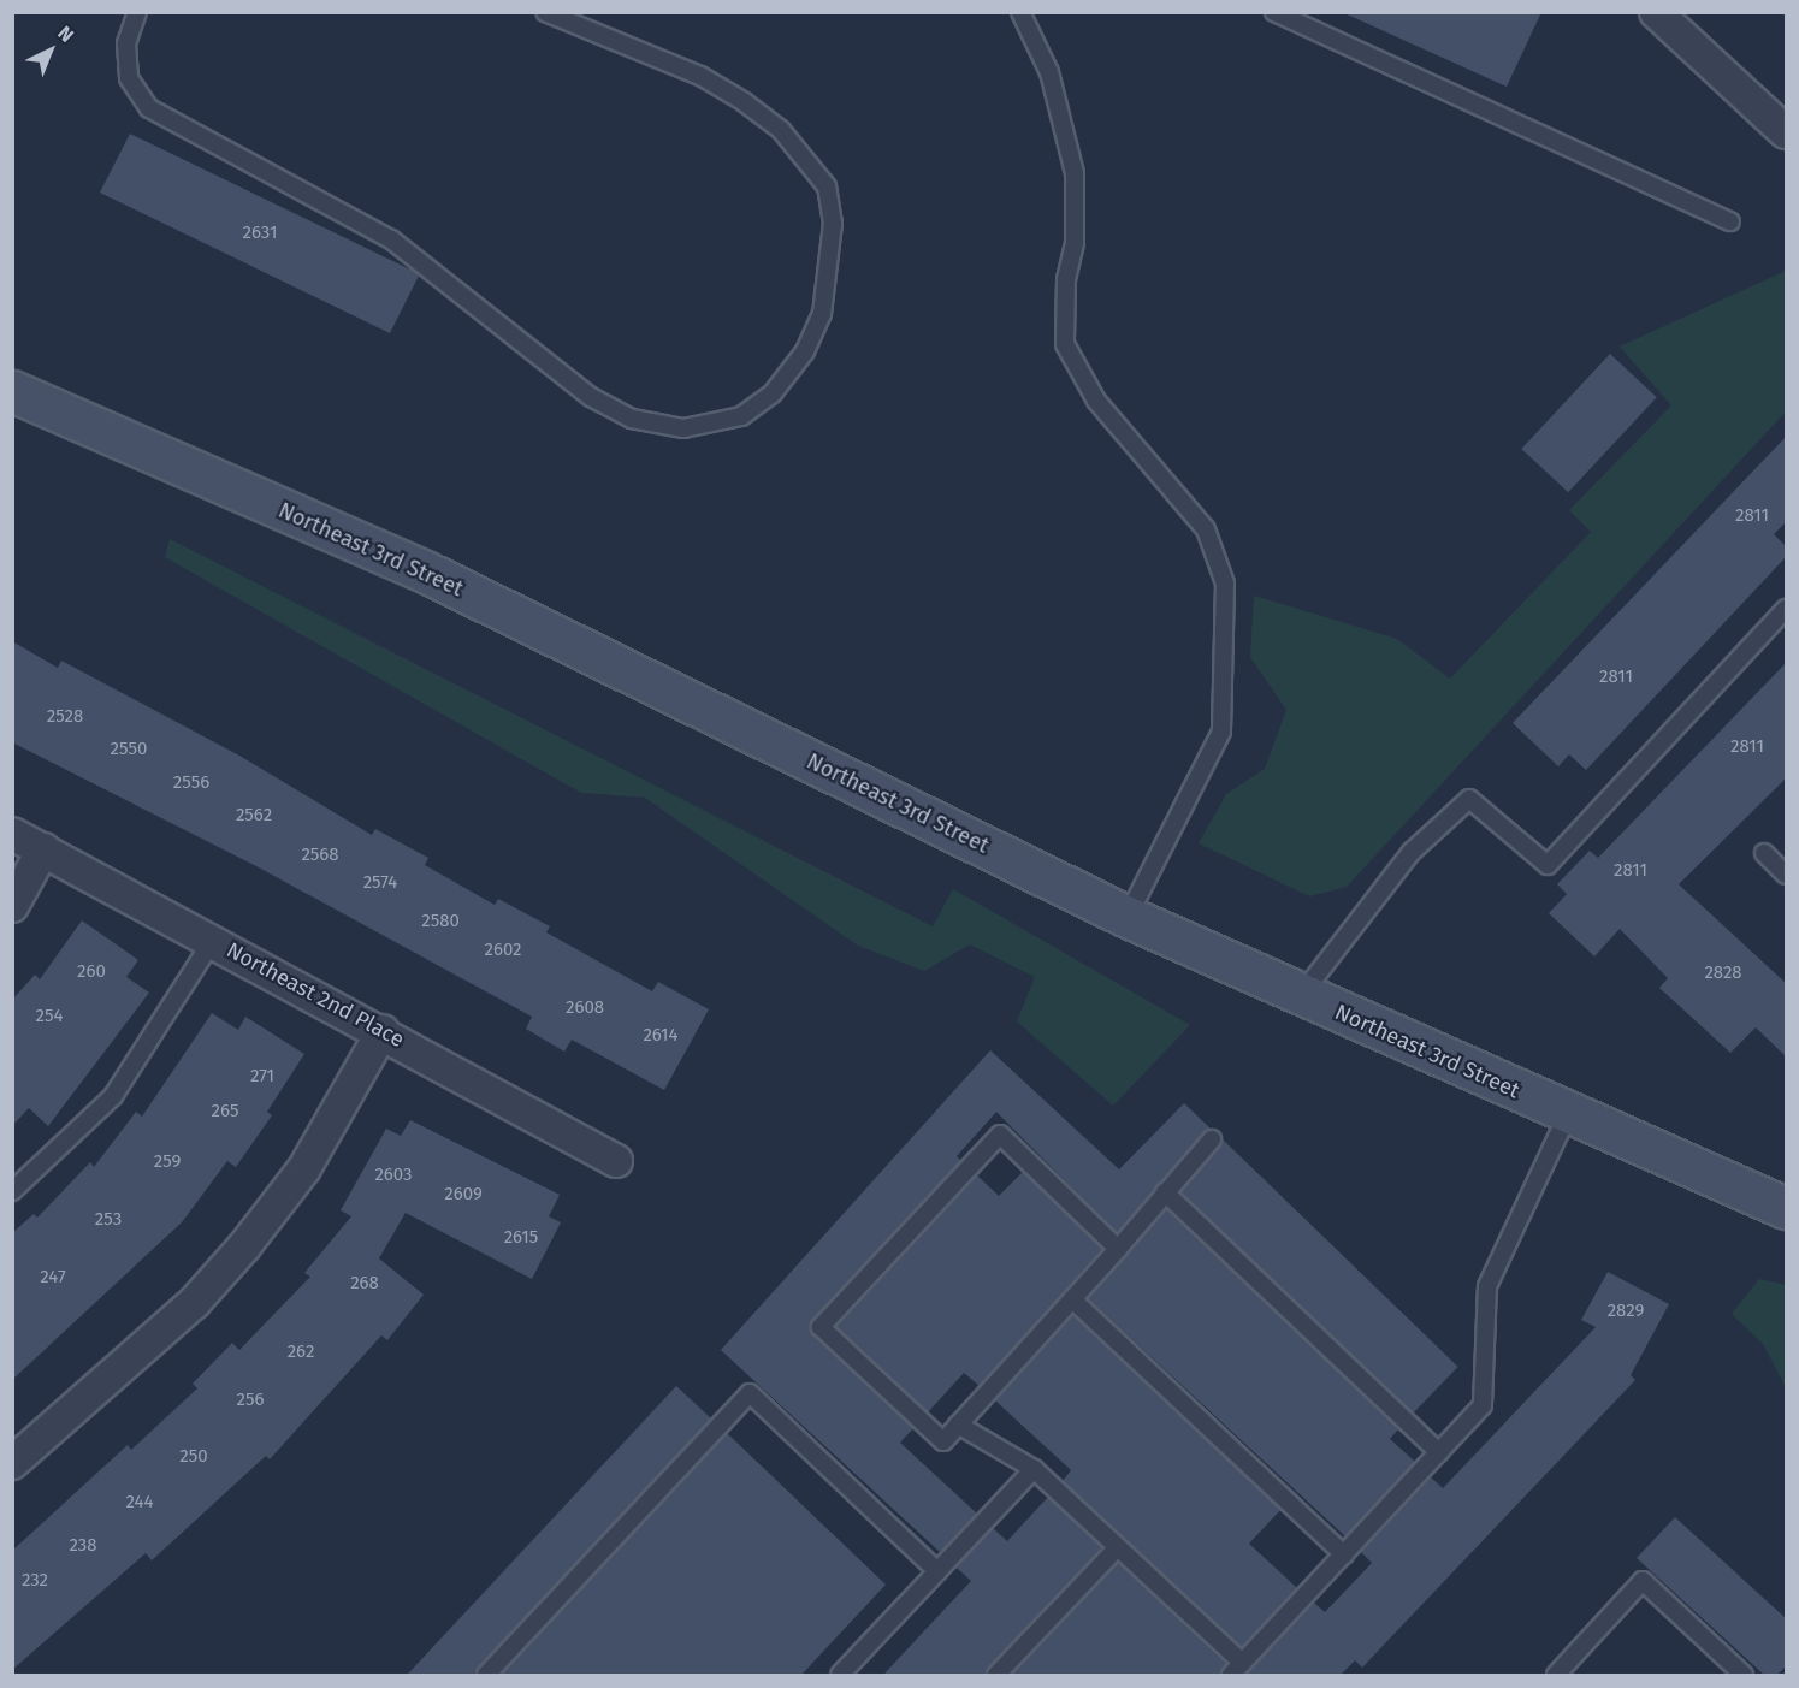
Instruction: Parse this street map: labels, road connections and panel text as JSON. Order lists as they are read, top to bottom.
{
  "streets": {
    "main road": ["Northeast 3rd Street"],
    "street": ["Northeast 2nd Place"]
  },
  "house_numbers": [
    "2631",
    "2811",
    "2811",
    "2528",
    "2811",
    "2550",
    "2556",
    "2562",
    "2568",
    "2811",
    "2574",
    "2580",
    "2602",
    "260",
    "2828",
    "2608",
    "254",
    "2614",
    "271",
    "265",
    "259",
    "2603",
    "2609",
    "253",
    "2615",
    "247",
    "268",
    "2829",
    "262",
    "256",
    "250",
    "244",
    "238",
    "232"
  ],
  "north": "top right"
}
